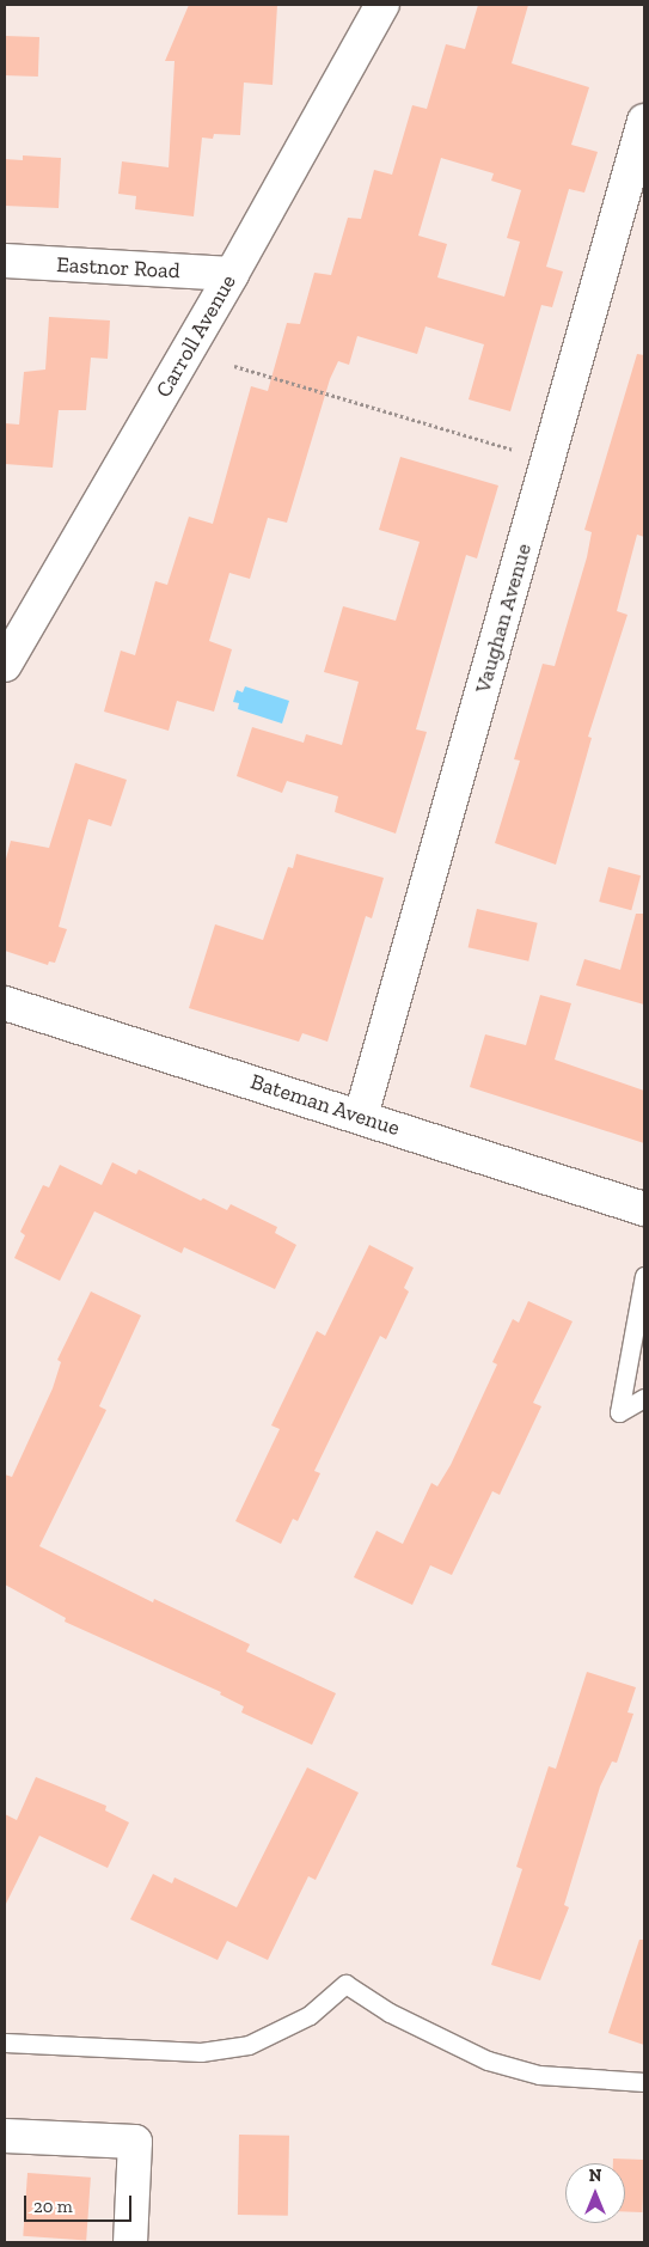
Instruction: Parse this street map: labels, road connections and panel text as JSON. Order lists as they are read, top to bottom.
{
  "streets": {
    "street": [
      "Eastnor Road",
      "Carroll Avenue",
      "Vaughan Avenue",
      "Bateman Avenue"
    ]
  },
  "crossings": [
    ["Eastnor Road", "Carroll Avenue"],
    ["Vaughan Avenue", "Bateman Avenue"]
  ],
  "scale_bar": "20 m",
  "north": "top"
}
